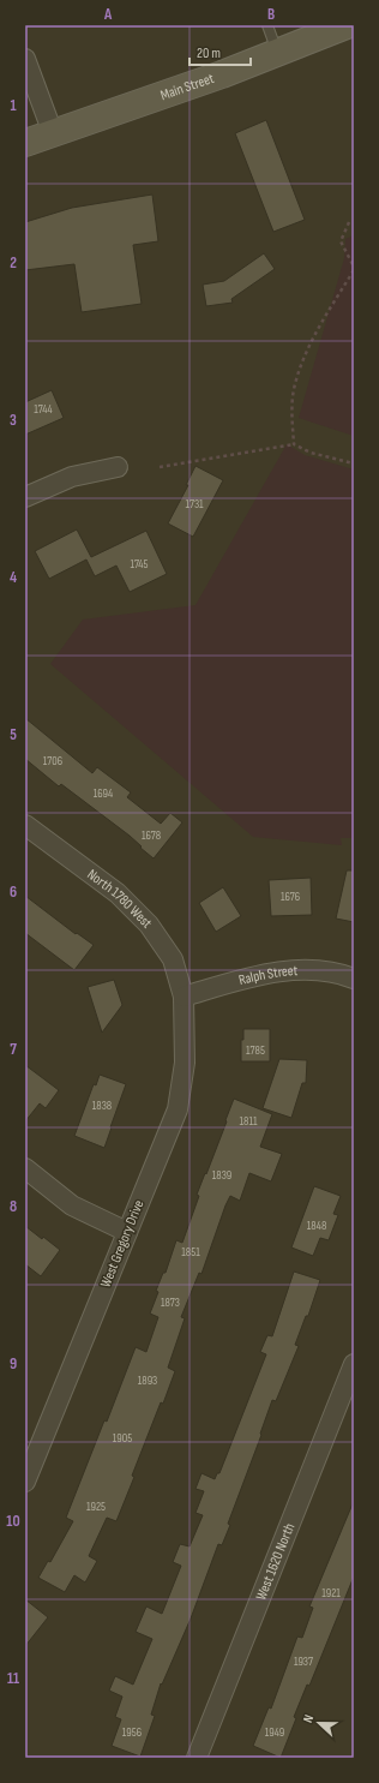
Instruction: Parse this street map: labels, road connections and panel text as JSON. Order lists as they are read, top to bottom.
{
  "streets": {
    "main road": ["Main Street"],
    "street": [
      "North 1780 West",
      "Ralph Street",
      "West Gregory Drive",
      "West 1620 North"
    ]
  },
  "crossings": [
    ["North 1780 West", "Ralph Street"],
    ["North 1780 West", "West Gregory Drive"],
    ["Ralph Street", "West Gregory Drive"]
  ],
  "house_numbers": [
    "1744",
    "1731",
    "1745",
    "1706",
    "1694",
    "1678",
    "1676",
    "1785",
    "1838",
    "1811",
    "1839",
    "1848",
    "1851",
    "1873",
    "1893",
    "1905",
    "1925",
    "1921",
    "1937",
    "1956",
    "1949"
  ],
  "scale_bar": "20 m",
  "north": "left",
  "grid": {
    "columns": ["A", "B"],
    "rows": [
      "1",
      "2",
      "3",
      "4",
      "5",
      "6",
      "7",
      "8",
      "9",
      "10",
      "11"
    ]
  }
}
